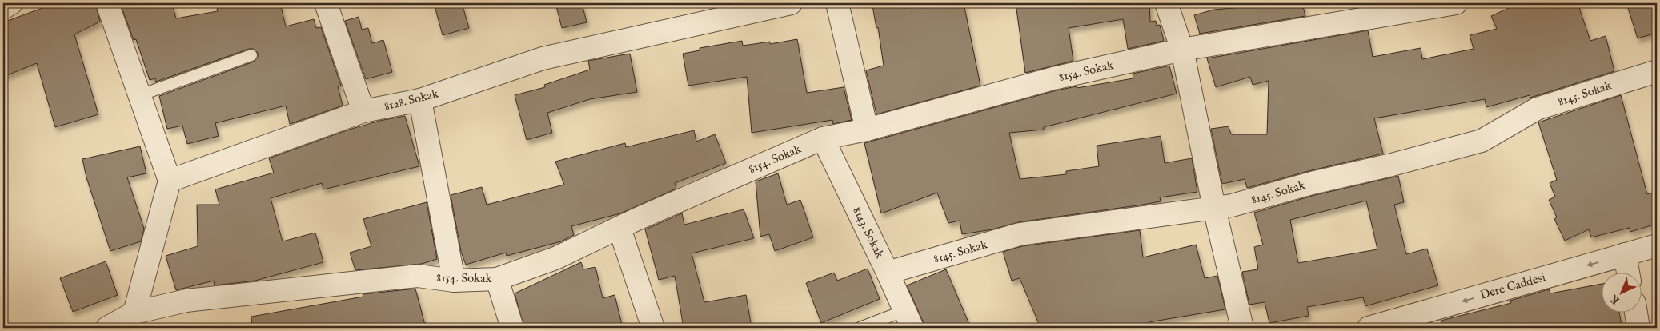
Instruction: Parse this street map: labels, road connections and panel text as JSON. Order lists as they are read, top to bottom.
{
  "streets": {
    "street": [
      "8154. Sokak",
      "8145. Sokak",
      "8128. Sokak",
      "8143. Sokak",
      "Dere Caddesi"
    ]
  },
  "crossings": [
    ["8154. Sokak", "8143. Sokak"],
    ["8145. Sokak", "8143. Sokak"]
  ],
  "one_way": ["Dere Caddesi"],
  "north": "bottom left"
}
